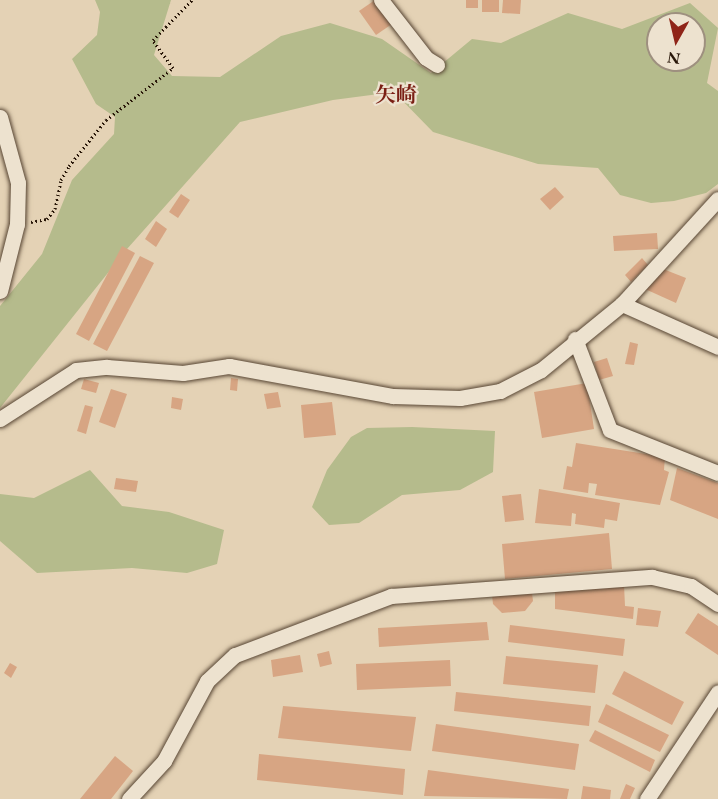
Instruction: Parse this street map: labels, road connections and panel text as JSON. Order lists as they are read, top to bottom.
{
  "districts": ["矢崎"],
  "north": "bottom"
}
